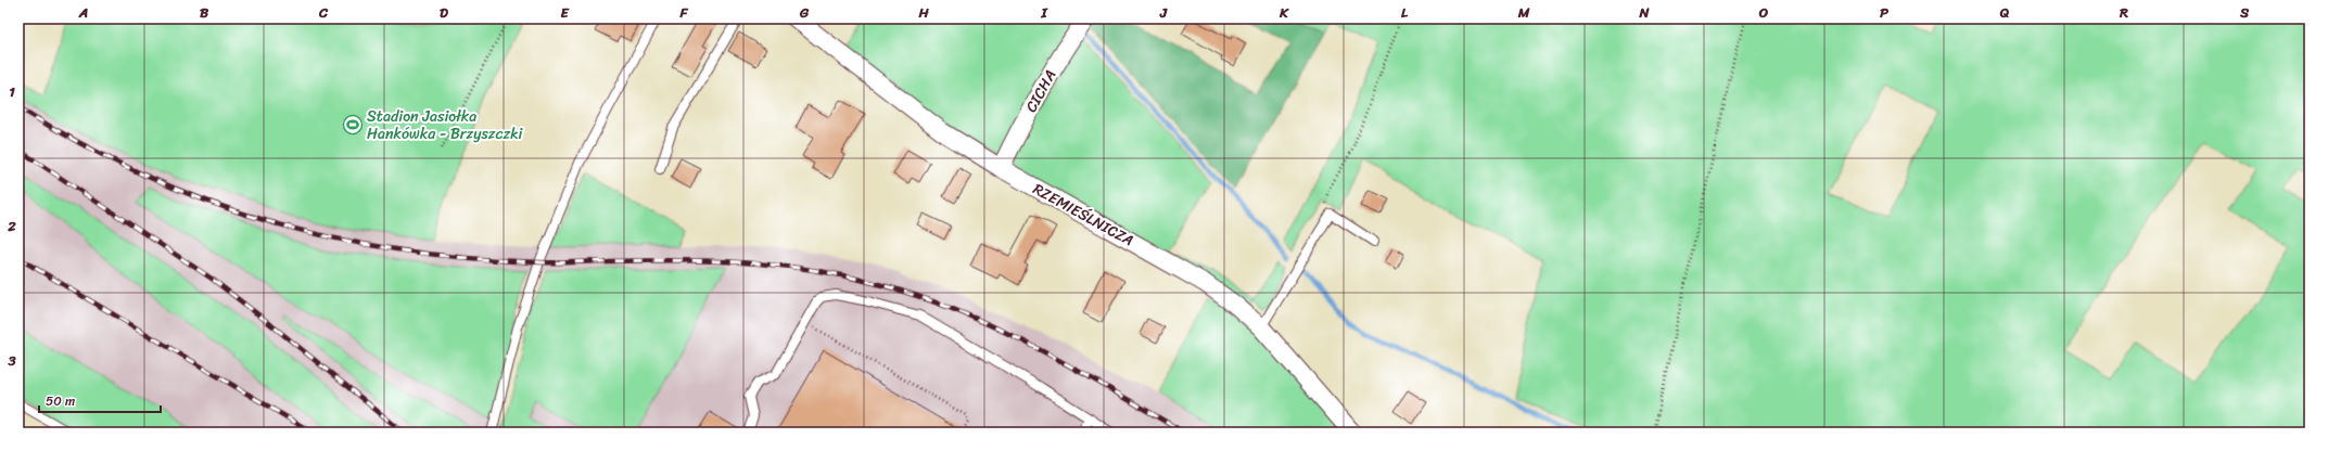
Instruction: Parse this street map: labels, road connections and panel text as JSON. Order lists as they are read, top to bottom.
{
  "streets": {
    "street": ["CICHA", "RZEMIEŚLNICZA"]
  },
  "crossings": [
    ["CICHA", "RZEMIEŚLNICZA"]
  ],
  "places": {
    "sports": ["Stadion Jasiołka Hankówka - Brzyszczki"]
  },
  "scale_bar": "50 m",
  "grid": {
    "columns": [
      "A",
      "B",
      "C",
      "D",
      "E",
      "F",
      "G",
      "H",
      "I",
      "J",
      "K",
      "L",
      "M",
      "N",
      "O",
      "P",
      "Q",
      "R",
      "S"
    ],
    "rows": ["1", "2", "3"]
  }
}
